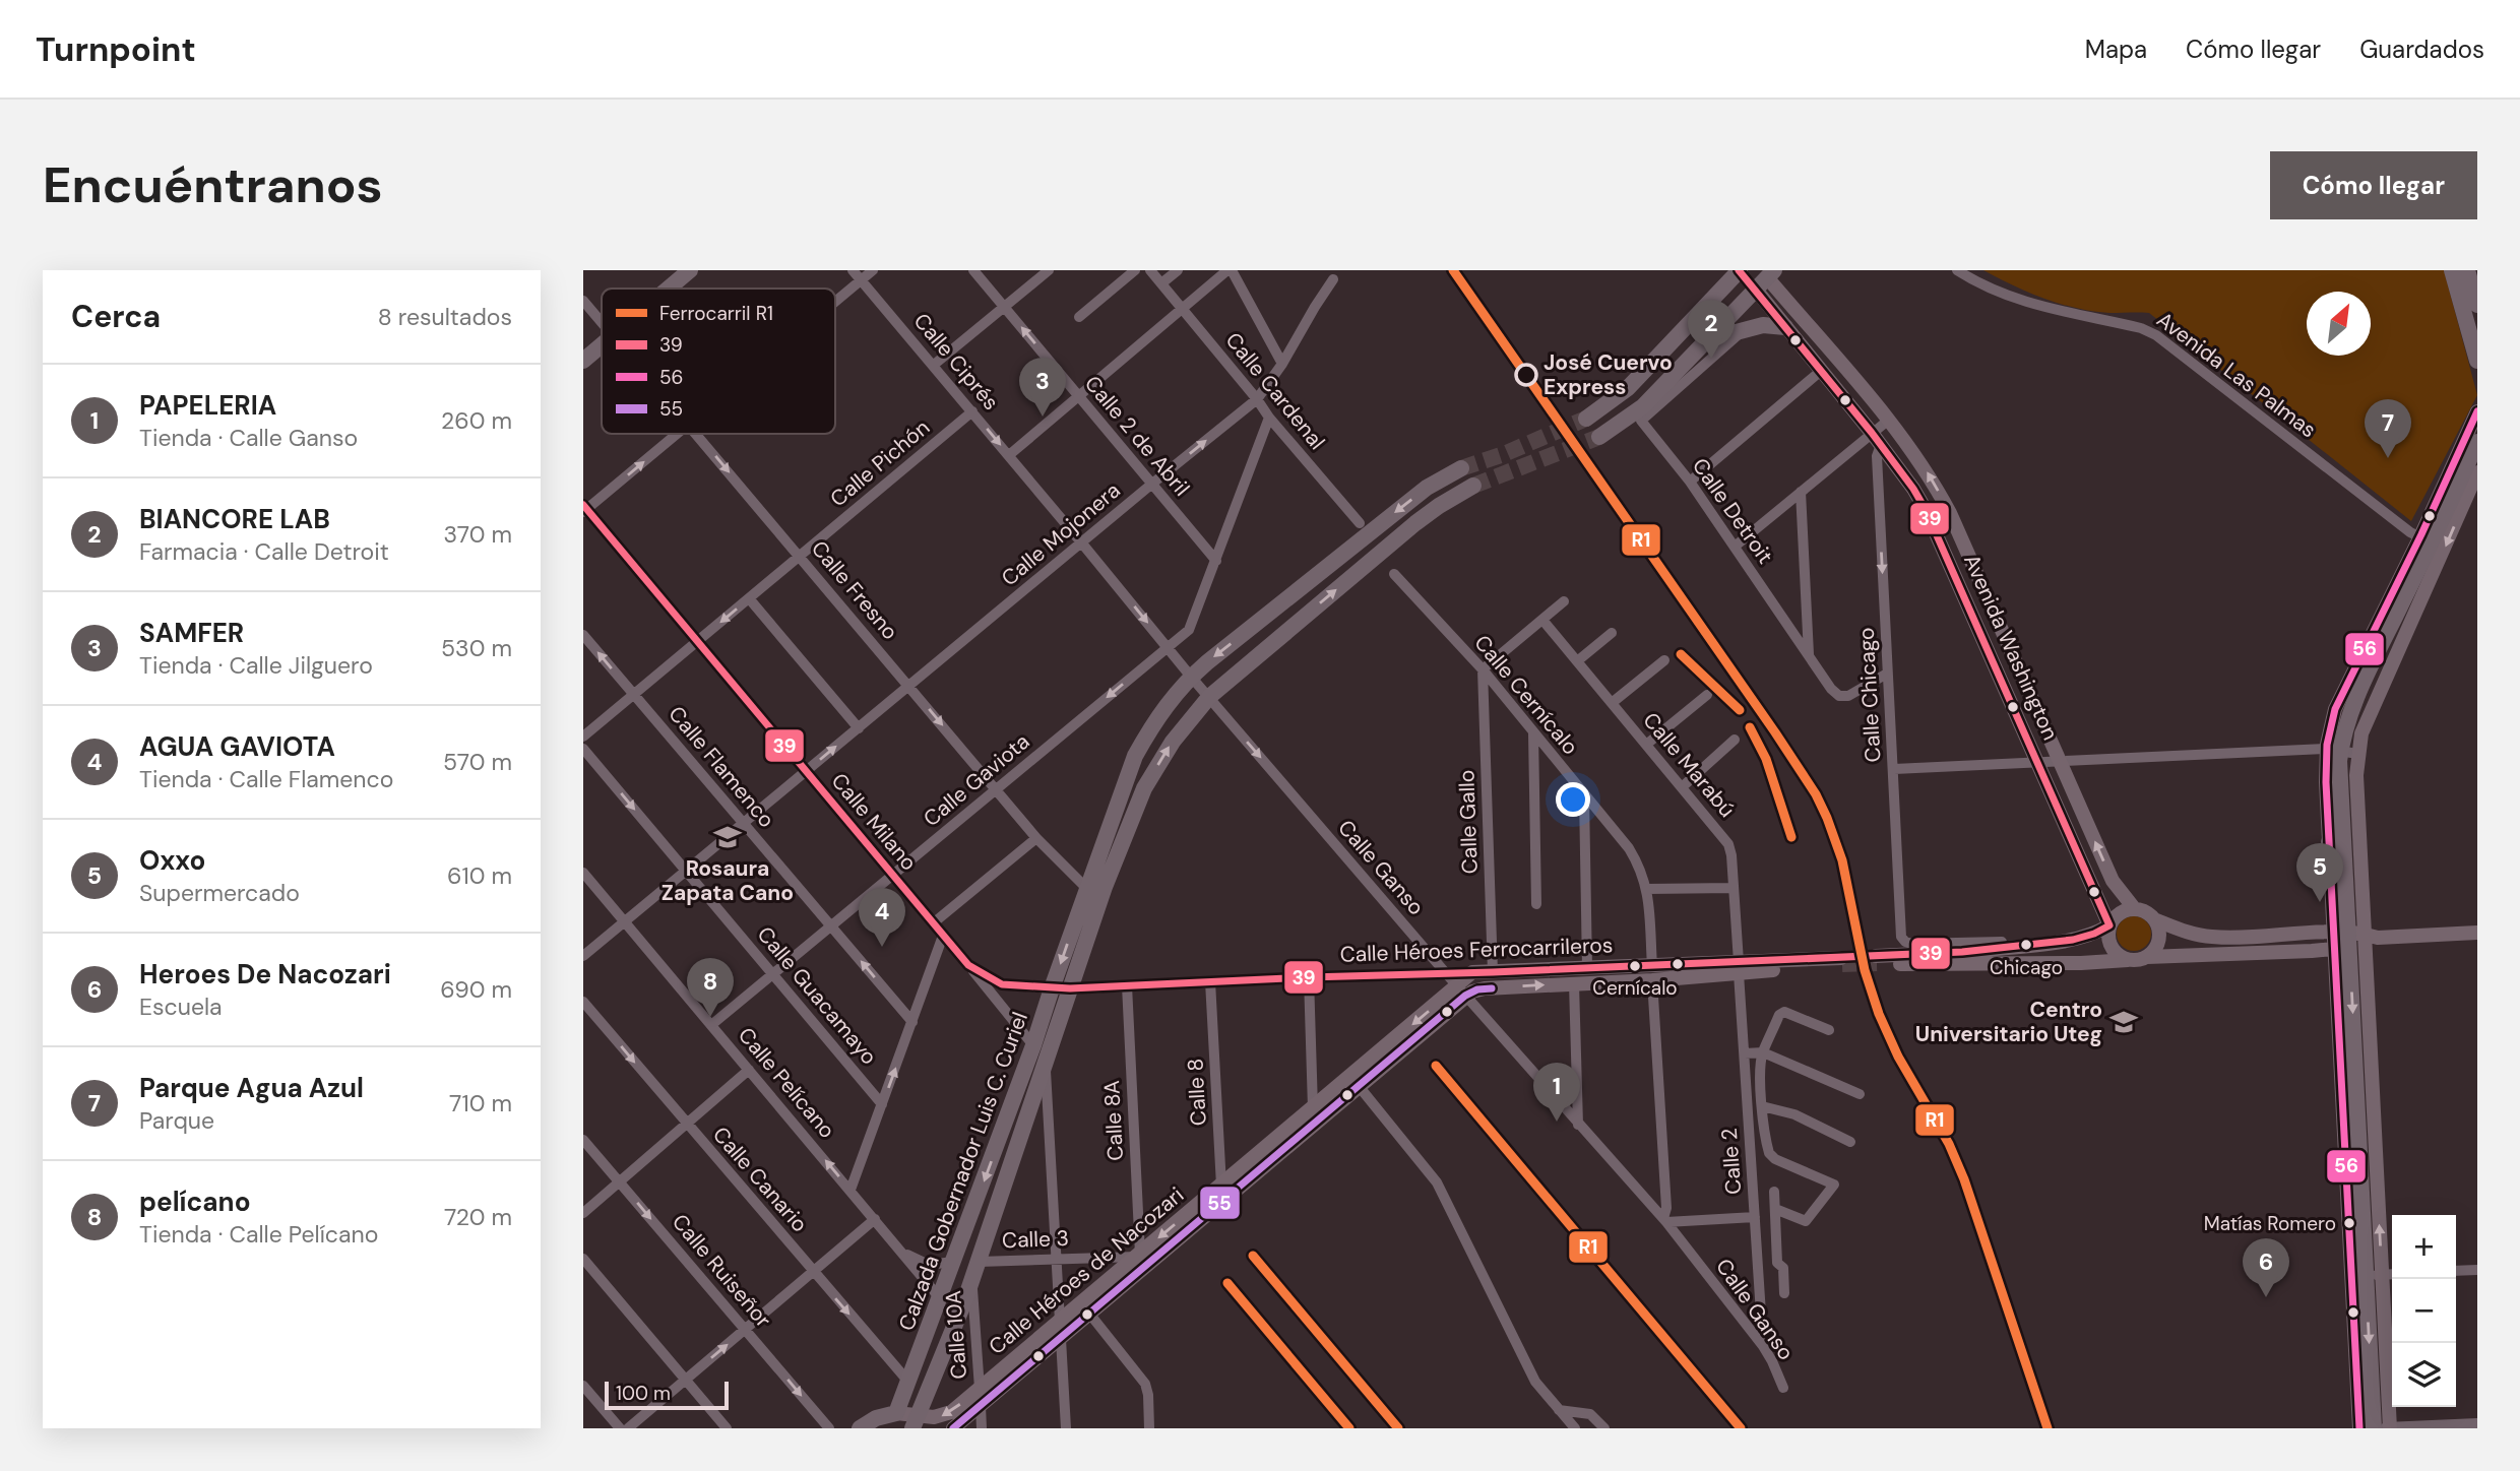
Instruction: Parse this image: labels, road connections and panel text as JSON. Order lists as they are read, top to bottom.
{
  "streets": {
    "main road": [
      "Avenida Washington",
      "Calle Héroes Ferrocarrileros",
      "Calzada Gobernador Luis C. Curiel",
      "Calle Héroes de Nacozari"
    ],
    "street": [
      "Calle Ciprés",
      "Avenida Las Palmas",
      "Calle Cardenal",
      "Calle 2 de Abril",
      "Calle Pichón",
      "Calle Detroit",
      "Calle Mojonera",
      "Calle Fresno",
      "Calle Cernícalo",
      "Calle Chicago",
      "Calle Marabú",
      "Calle Flamenco",
      "Calle Gaviota",
      "Calle Milano",
      "Calle Gallo",
      "Calle Ganso",
      "Calle Guacamayo",
      "Calle Pelícano",
      "Calle 8",
      "Calle 8A",
      "Calle 2",
      "Calle Canario",
      "Calle 3",
      "Calle Ruiseñor",
      "Calle 10A"
    ]
  },
  "crossings": [
    ["Calle Ciprés", "Calle Pichón"],
    ["Calle Ciprés", "Calle Mojonera"],
    ["Calle Ciprés", "Calle Gaviota"],
    ["Calle Ciprés", "Calle Ganso"],
    ["Calle Ciprés", "Calzada Gobernador Luis C. Curiel"],
    ["Calle Cardenal", "Calle Mojonera"],
    ["Calle Cardenal", "Calle Gaviota"],
    ["Calle 2 de Abril", "Calle Mojonera"],
    ["Calle 2 de Abril", "Calle Gaviota"],
    ["Calle Pichón", "Calle Fresno"],
    ["Calle Pichón", "Calle Flamenco"],
    ["Calle Pichón", "Calle Milano"],
    ["Calle Detroit", "Calle Chicago"],
    ["Calle Mojonera", "Calle Fresno"],
    ["Calle Mojonera", "Calle Flamenco"],
    ["Calle Mojonera", "Calle Milano"],
    ["Calle Mojonera", "Calle Guacamayo"],
    ["Calle Mojonera", "Calle Pelícano"],
    ["Calle Fresno", "Calle Gaviota"],
    ["Calle Fresno", "Calzada Gobernador Luis C. Curiel"],
    ["Avenida Washington", "Calle Chicago"],
    ["Calle Cernícalo", "Calle Gallo"],
    ["Calle Cernícalo", "Calle Ganso"],
    ["Calle Cernícalo", "Calle Héroes Ferrocarrileros"],
    ["Calle Marabú", "Calle Héroes Ferrocarrileros"],
    ["Calle Marabú", "Calle 2"],
    ["Calle Flamenco", "Calle Gaviota"],
    ["Calle Gaviota", "Calle Milano"],
    ["Calle Gaviota", "Calle Guacamayo"],
    ["Calle Gaviota", "Calle Pelícano"],
    ["Calle Milano", "Calle Héroes Ferrocarrileros"],
    ["Calle Milano", "Calzada Gobernador Luis C. Curiel"],
    ["Calle Gallo", "Calle Héroes Ferrocarrileros"],
    ["Calle Ganso", "Calle Héroes Ferrocarrileros"],
    ["Calle Ganso", "Calle 2"],
    ["Calle Ganso", "Calzada Gobernador Luis C. Curiel"],
    ["Calle Ganso", "Calle Héroes de Nacozari"],
    ["Calle Héroes Ferrocarrileros", "Calle 8"],
    ["Calle Héroes Ferrocarrileros", "Calle 8A"],
    ["Calle Héroes Ferrocarrileros", "Calle 2"],
    ["Calle Héroes Ferrocarrileros", "Calzada Gobernador Luis C. Curiel"],
    ["Calle Héroes Ferrocarrileros", "Calle Héroes de Nacozari"],
    ["Calle Pelícano", "Calzada Gobernador Luis C. Curiel"],
    ["Calle 8", "Calle Héroes de Nacozari"],
    ["Calle 8A", "Calle 3"],
    ["Calle 8A", "Calle Héroes de Nacozari"],
    ["Calzada Gobernador Luis C. Curiel", "Calle Canario"],
    ["Calzada Gobernador Luis C. Curiel", "Calle 3"],
    ["Calzada Gobernador Luis C. Curiel", "Calle Héroes de Nacozari"],
    ["Calzada Gobernador Luis C. Curiel", "Calle 10A"],
    ["Calle 3", "Calle Héroes de Nacozari"],
    ["Calle Héroes de Nacozari", "Calle 10A"]
  ],
  "one_way": [
    "Calle Ciprés",
    "Calle Fresno",
    "Calle Flamenco",
    "Calle Ganso",
    "Calle Canario"
  ],
  "places": {
    "other": [
      "José Cuervo Express",
      "Chicago",
      "Cernícalo",
      "Matías Romero"
    ],
    "school or university": ["Rosaura Zapata Cano", "Centro Universitario Uteg"]
  },
  "lines": [
    "rail line R1",
    "transit line 39",
    "transit line 56",
    "transit line 55"
  ],
  "legend": [
    "Ferrocarril R1",
    "39",
    "56",
    "55"
  ],
  "scale_bar": "100 m",
  "north": "top right",
  "page": {
    "header": "Turnpoint",
    "nav": ["Mapa", "Cómo llegar", "Guardados"],
    "buttons": "Cómo llegar",
    "title": "Encuéntranos",
    "heading": ["Cerca", "8 resultados"],
    "pins": [
      "2",
      "3",
      "7",
      "5",
      "4",
      "8",
      "1",
      "6"
    ],
    "list": [
      {
        "mark": "1",
        "name": "PAPELERIA",
        "note": "Tienda · Calle Ganso",
        "value": "260 m"
      },
      {
        "mark": "2",
        "name": "BIANCORE LAB",
        "note": "Farmacia · Calle Detroit",
        "value": "370 m"
      },
      {
        "mark": "3",
        "name": "SAMFER",
        "note": "Tienda · Calle Jilguero",
        "value": "530 m"
      },
      {
        "mark": "4",
        "name": "AGUA GAVIOTA",
        "note": "Tienda · Calle Flamenco",
        "value": "570 m"
      },
      {
        "mark": "5",
        "name": "Oxxo",
        "note": "Supermercado",
        "value": "610 m"
      },
      {
        "mark": "6",
        "name": "Heroes De Nacozari",
        "note": "Escuela",
        "value": "690 m"
      },
      {
        "mark": "7",
        "name": "Parque Agua Azul",
        "note": "Parque",
        "value": "710 m"
      },
      {
        "mark": "8",
        "name": "pelícano",
        "note": "Tienda · Calle Pelícano",
        "value": "720 m"
      }
    ],
    "map_buttons": ["+", "−"],
    "scale": "100 m"
  }
}
